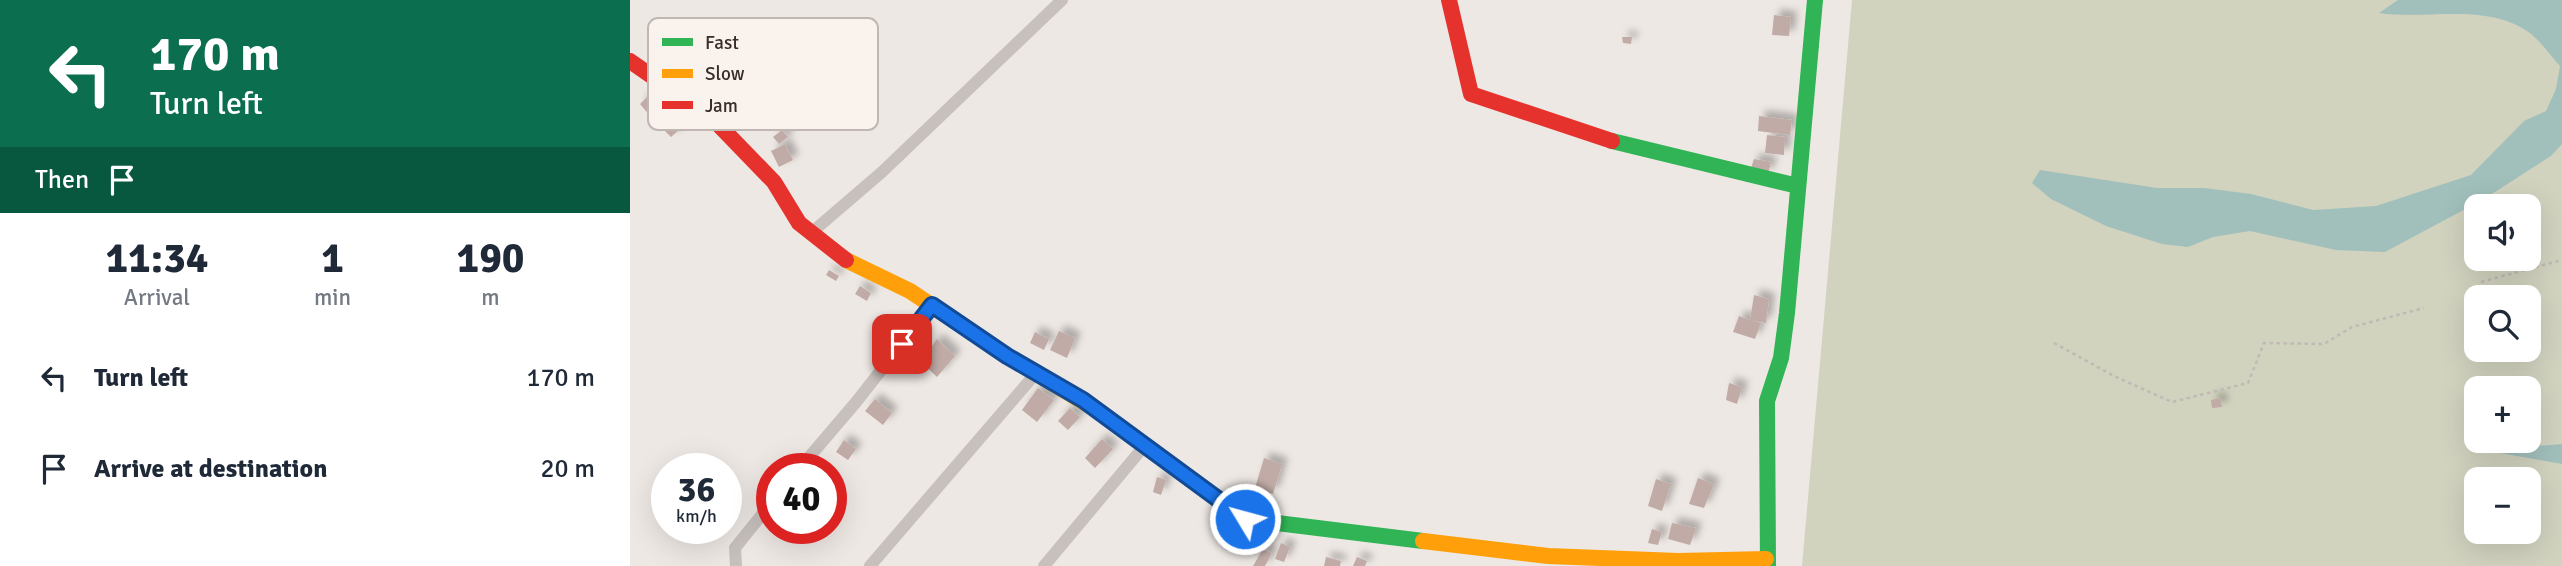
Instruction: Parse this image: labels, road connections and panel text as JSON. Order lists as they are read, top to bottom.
{
  "legend": ["Fast", "Slow", "Jam"],
  "page": {
    "turn": ["170 m", "Turn left"],
    "then": "Then",
    "map_buttons": ["+", "−"],
    "eta": [
      "11:34",
      "Arrival",
      "1",
      "min",
      "190",
      "m"
    ],
    "list": [
      {
        "name": "Turn left",
        "value": "170 m"
      },
      {
        "name": "Arrive at destination",
        "value": "20 m"
      }
    ],
    "speed": "36 km/h",
    "limit": "40"
  }
}
